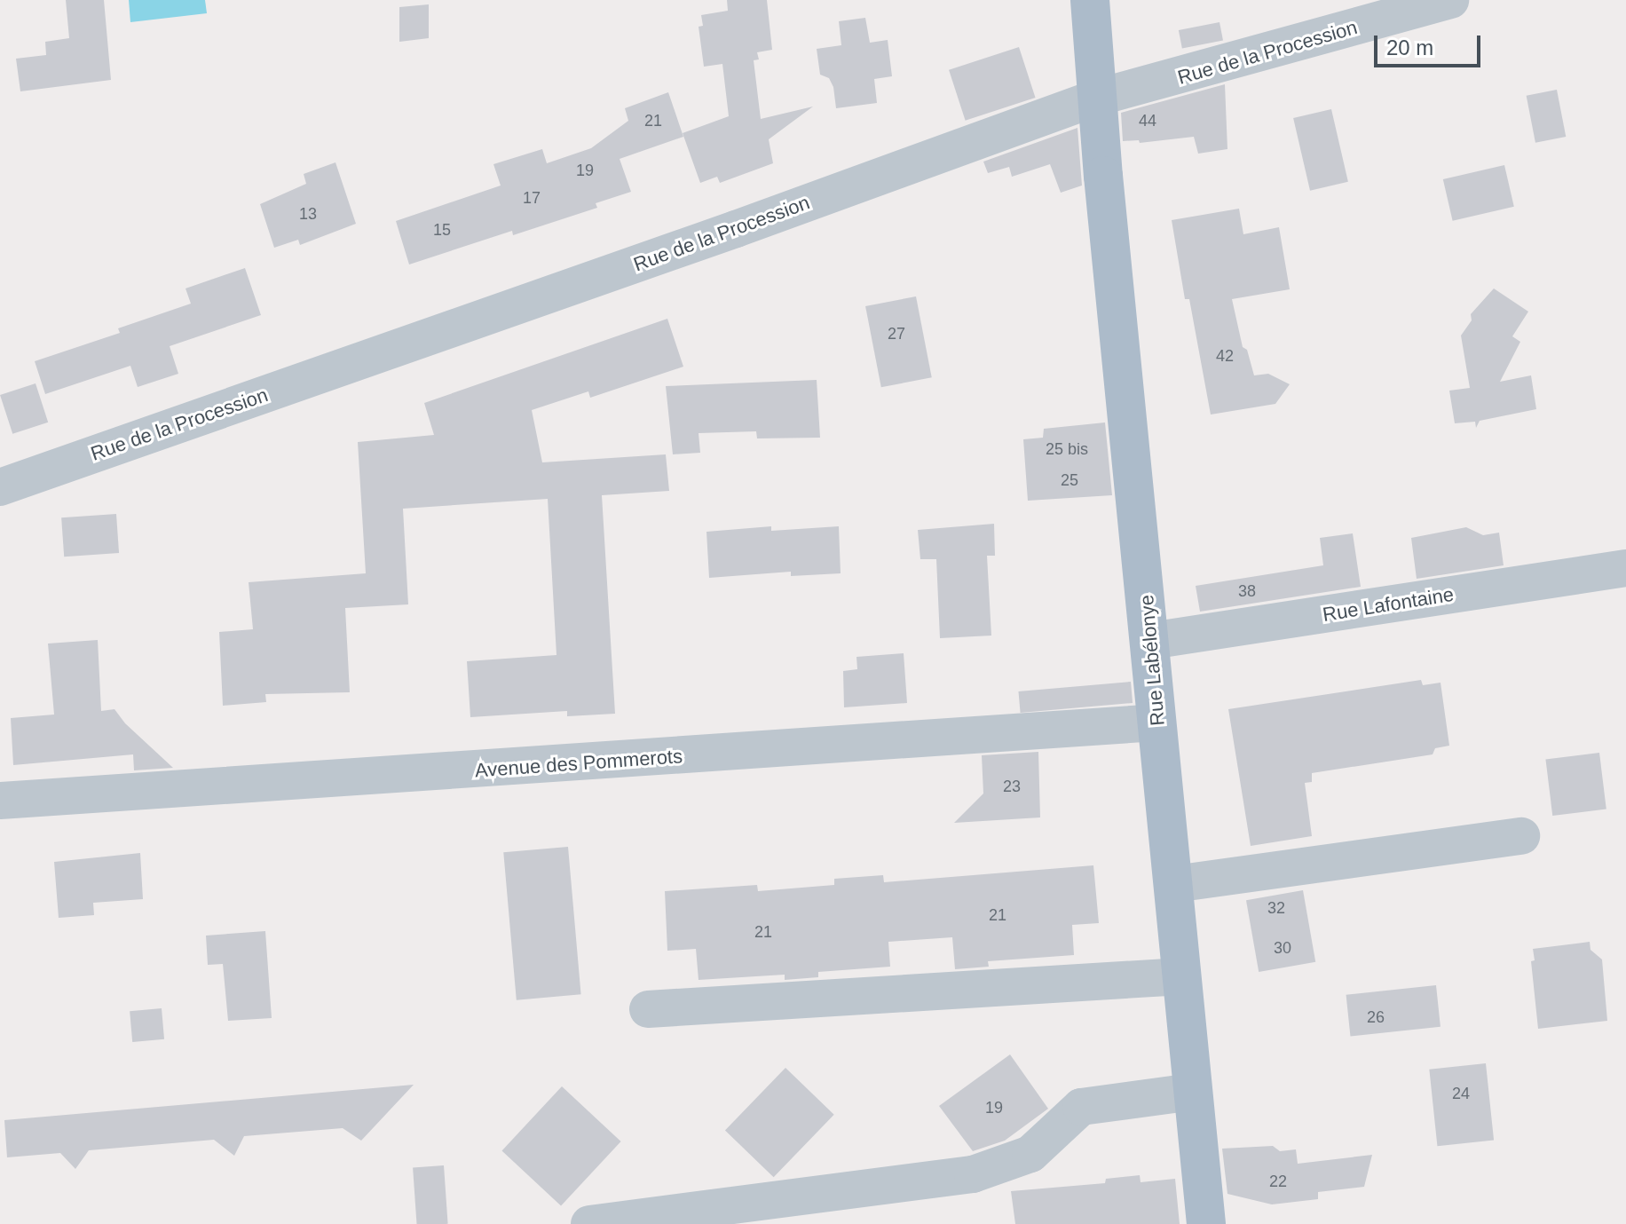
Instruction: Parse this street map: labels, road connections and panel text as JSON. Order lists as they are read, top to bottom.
{
  "streets": {
    "main road": ["Rue Labélonye"],
    "street": ["Rue de la Procession", "Rue Lafontaine", "Avenue des Pommerots"]
  },
  "crossings": [
    ["Rue de la Procession", "Rue Labélonye"],
    ["Rue Lafontaine", "Rue Labélonye"],
    ["Rue Labélonye", "Avenue des Pommerots"]
  ],
  "house_numbers": [
    "21",
    "44",
    "19",
    "17",
    "13",
    "15",
    "27",
    "42",
    "25 bis",
    "25",
    "38",
    "23",
    "32",
    "21",
    "21",
    "30",
    "26",
    "24",
    "19",
    "22"
  ],
  "scale_bar": "20 m"
}
